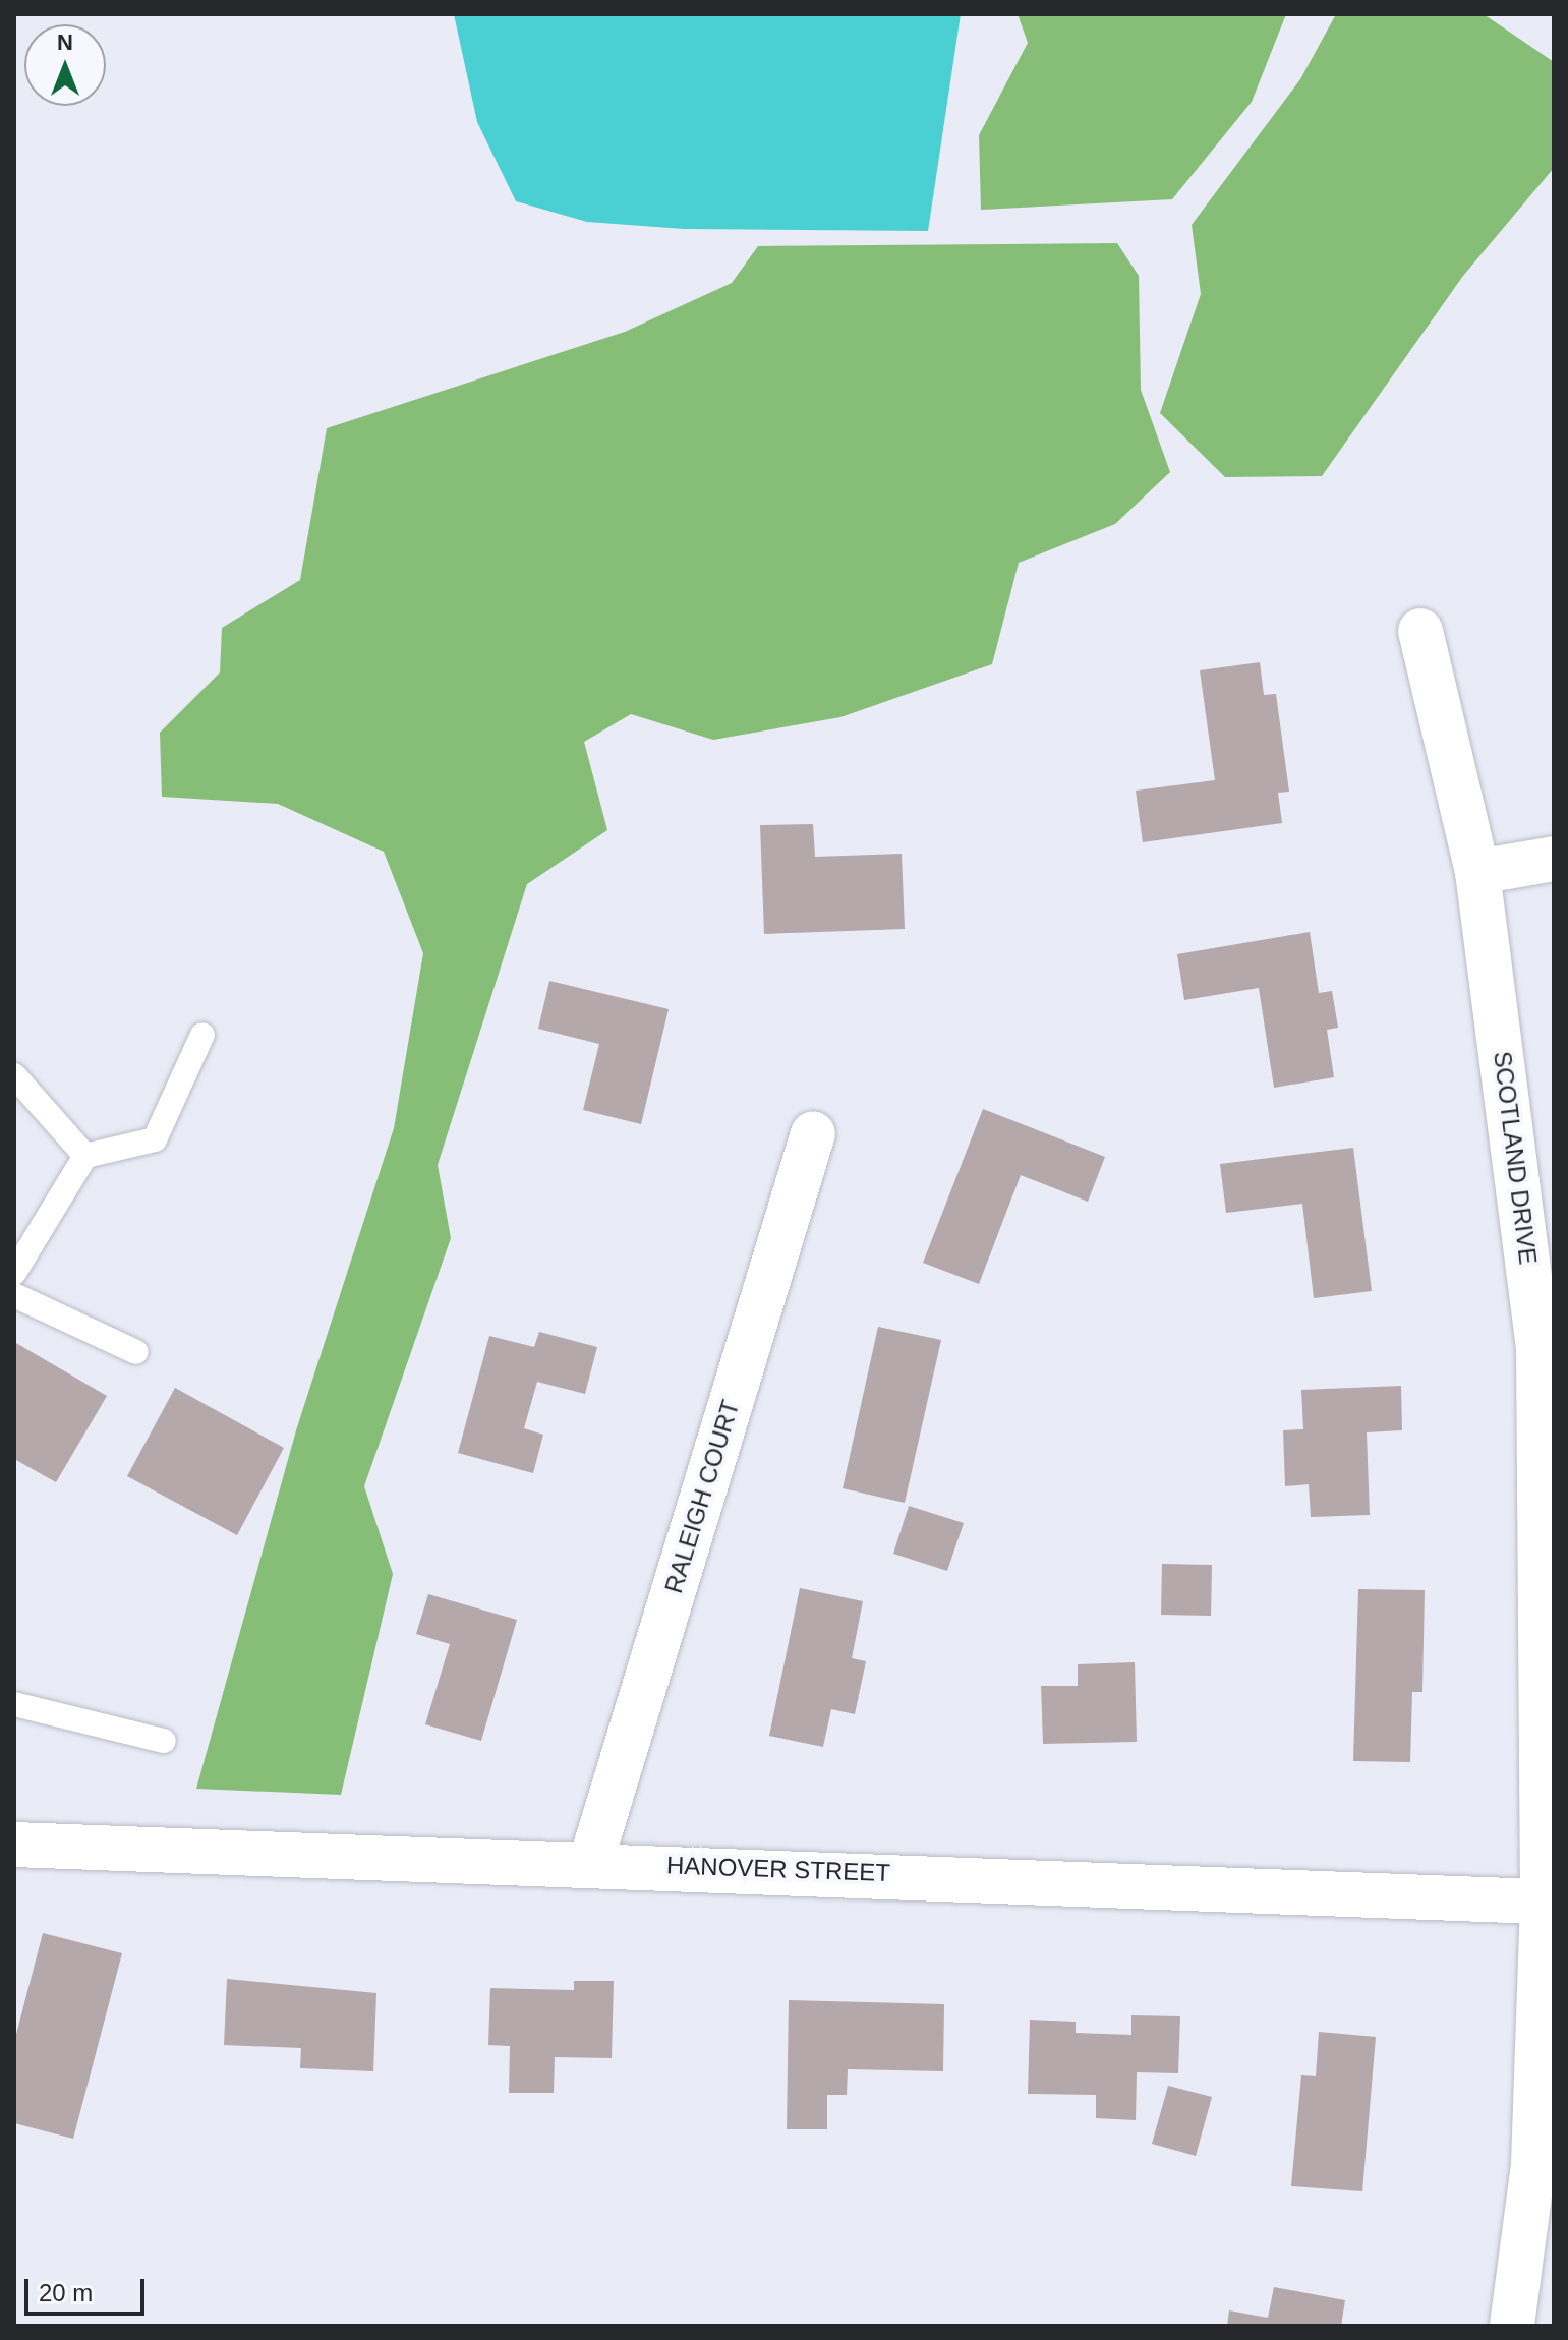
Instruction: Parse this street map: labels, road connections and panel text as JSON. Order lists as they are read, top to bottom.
{
  "streets": {
    "street": ["SCOTLAND DRIVE", "RALEIGH COURT", "HANOVER STREET"]
  },
  "crossings": [
    ["SCOTLAND DRIVE", "HANOVER STREET"],
    ["RALEIGH COURT", "HANOVER STREET"]
  ],
  "scale_bar": "20 m",
  "north": "top"
}
